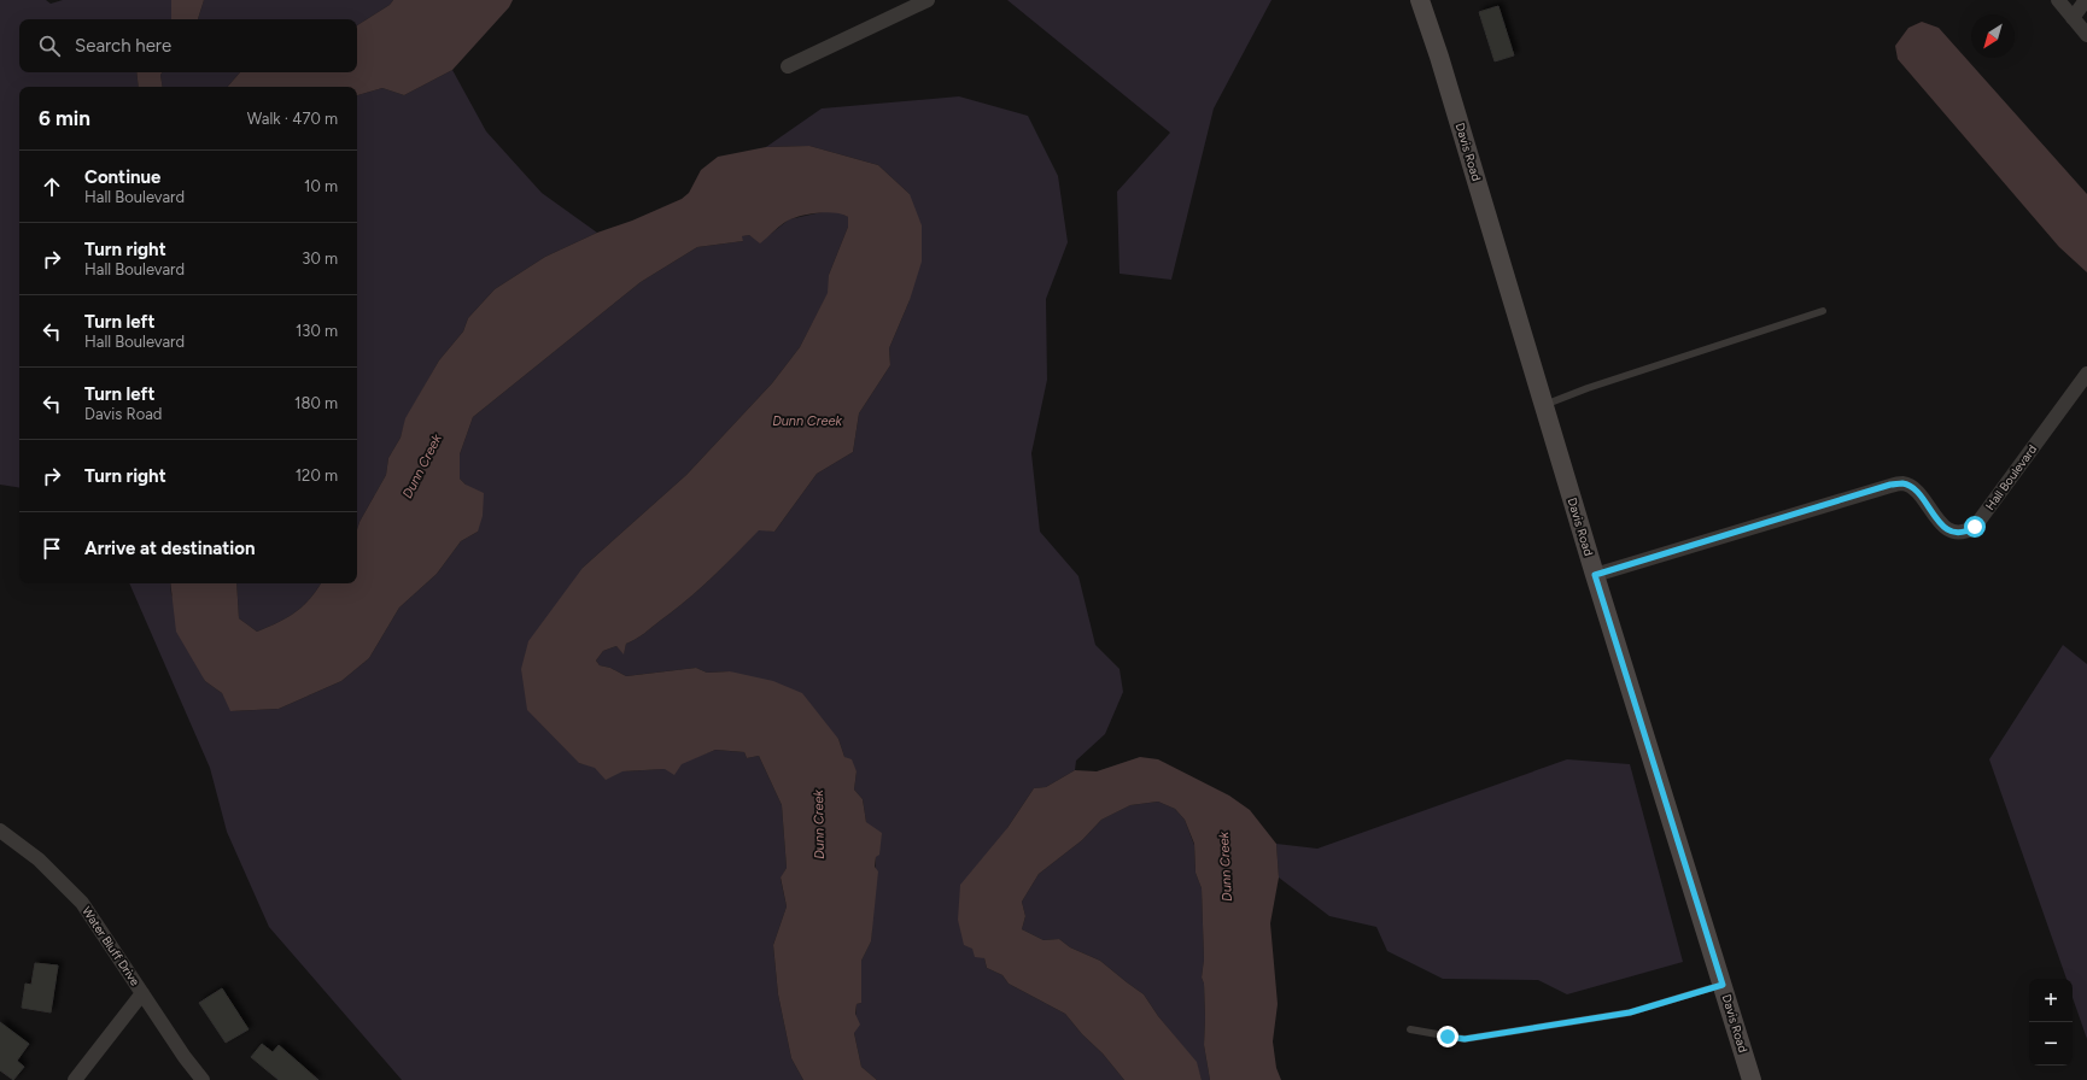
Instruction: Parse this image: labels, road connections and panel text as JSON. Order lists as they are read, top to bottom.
{
  "streets": {
    "street": ["Davis Road", "Hall Boulevard", "Water Bluff Drive"]
  },
  "crossings": [
    ["Davis Road", "Hall Boulevard"]
  ],
  "water": ["Dunn Creek"],
  "north": "bottom left",
  "page": {
    "search": "Search here",
    "heading": ["6 min", "Walk · 470 m"],
    "list": [
      ["Continue", "Hall Boulevard", "10 m"],
      ["Turn right", "Hall Boulevard", "30 m"],
      ["Turn left", "Hall Boulevard", "130 m"],
      ["Turn left", "Davis Road", "180 m"],
      ["Turn right", "120 m"],
      "Arrive at destination"
    ],
    "map_buttons": ["+", "−"]
  }
}
